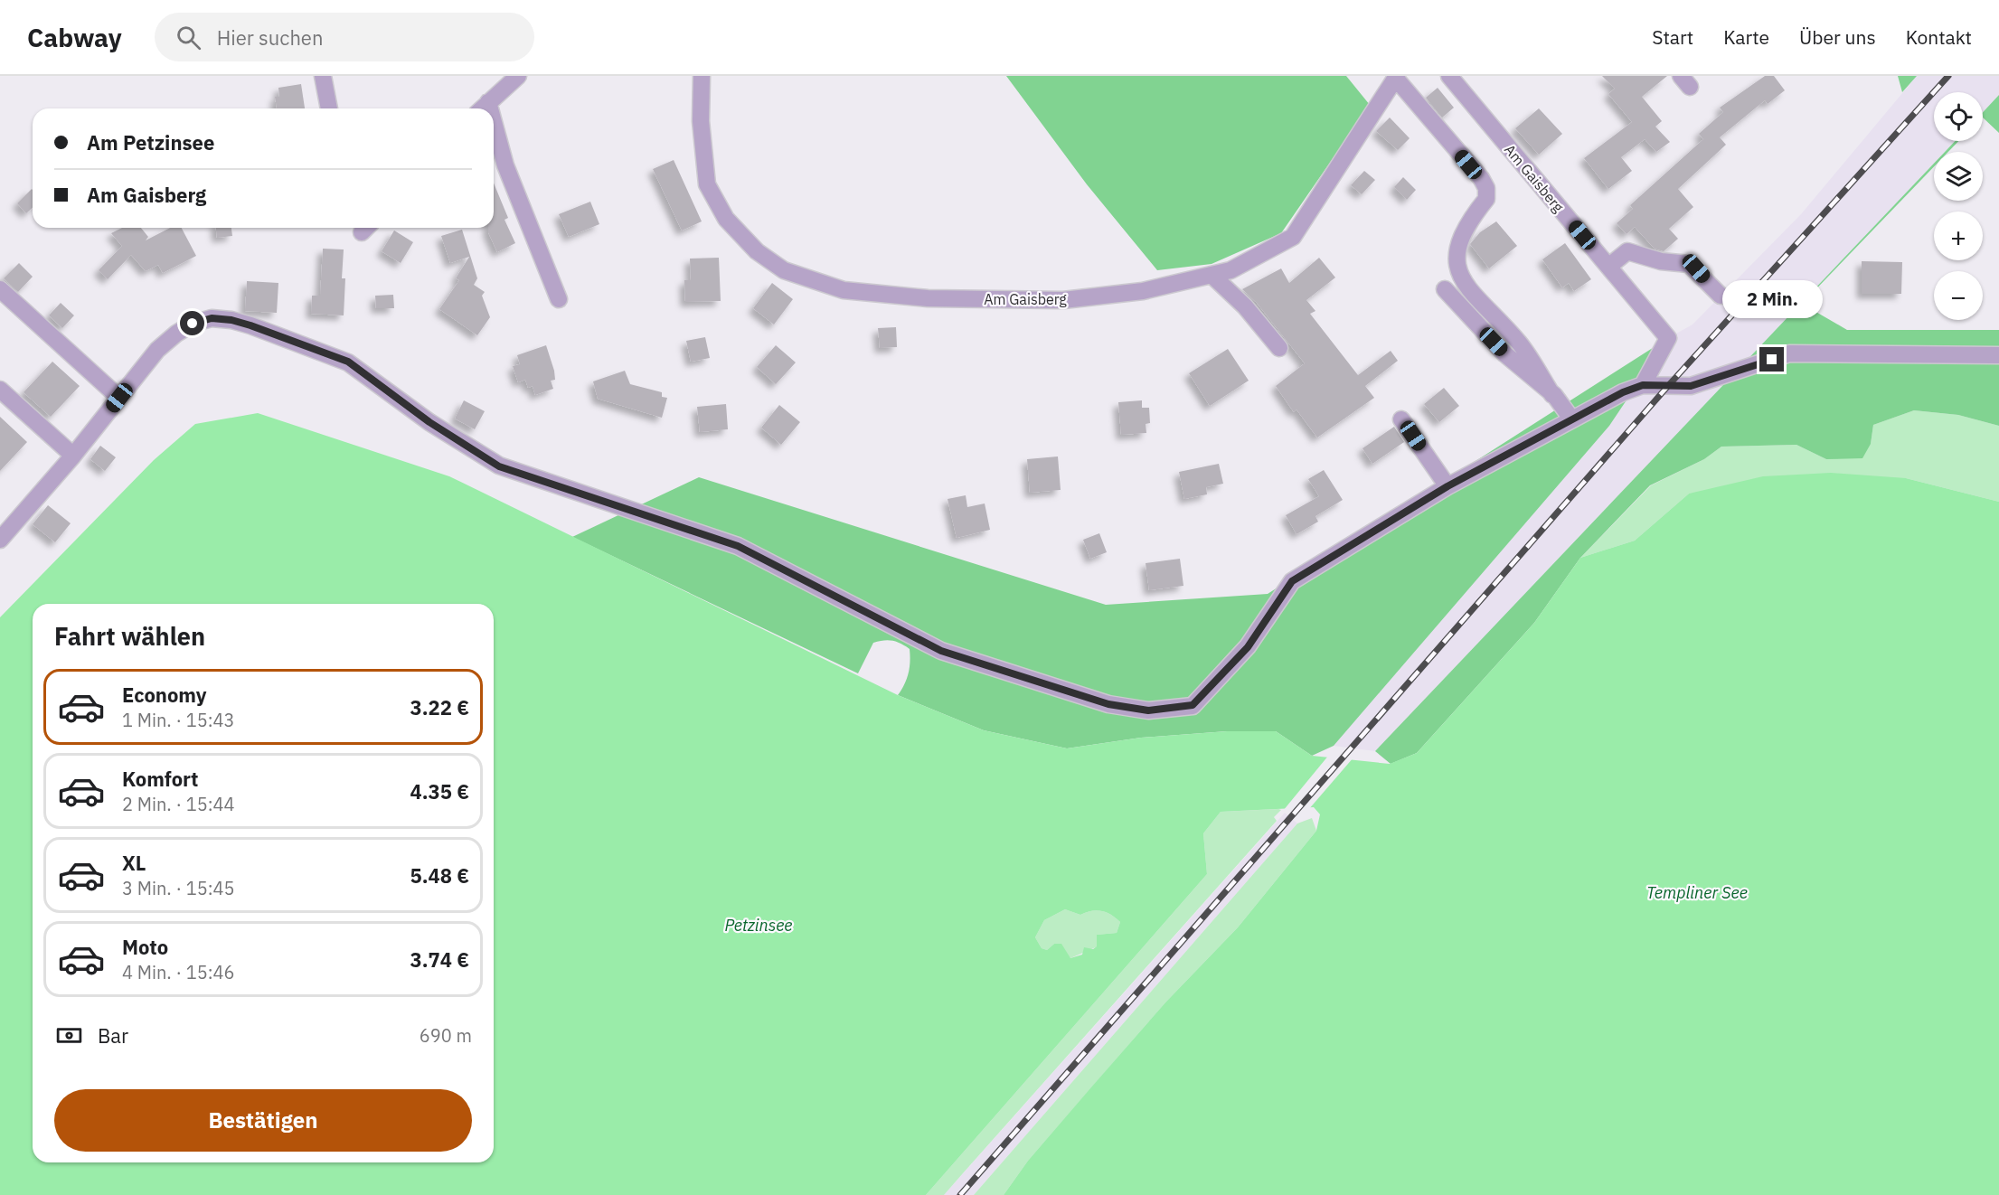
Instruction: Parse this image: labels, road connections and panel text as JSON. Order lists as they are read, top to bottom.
{
  "streets": {
    "street": ["Am Gaisberg"]
  },
  "water": ["Templiner See", "Petzinsee"],
  "page": {
    "header": "Cabway",
    "search": "Hier suchen",
    "nav": [
      "Start",
      "Karte",
      "Über uns",
      "Kontakt"
    ],
    "map_buttons": ["+", "−"],
    "banner": ["Am Petzinsee", "Am Gaisberg"],
    "bubble": "2 Min.",
    "heading": "Fahrt wählen",
    "list": [
      {
        "name": "Economy",
        "note": "1 Min. · 15:43",
        "value": "3.22 €"
      },
      {
        "name": "Komfort",
        "note": "2 Min. · 15:44",
        "value": "4.35 €"
      },
      {
        "name": "XL",
        "note": "3 Min. · 15:45",
        "value": "5.48 €"
      },
      {
        "name": "Moto",
        "note": "4 Min. · 15:46",
        "value": "3.74 €"
      }
    ],
    "pay": ["Bar", "690 m"],
    "buttons": "Bestätigen"
  }
}
